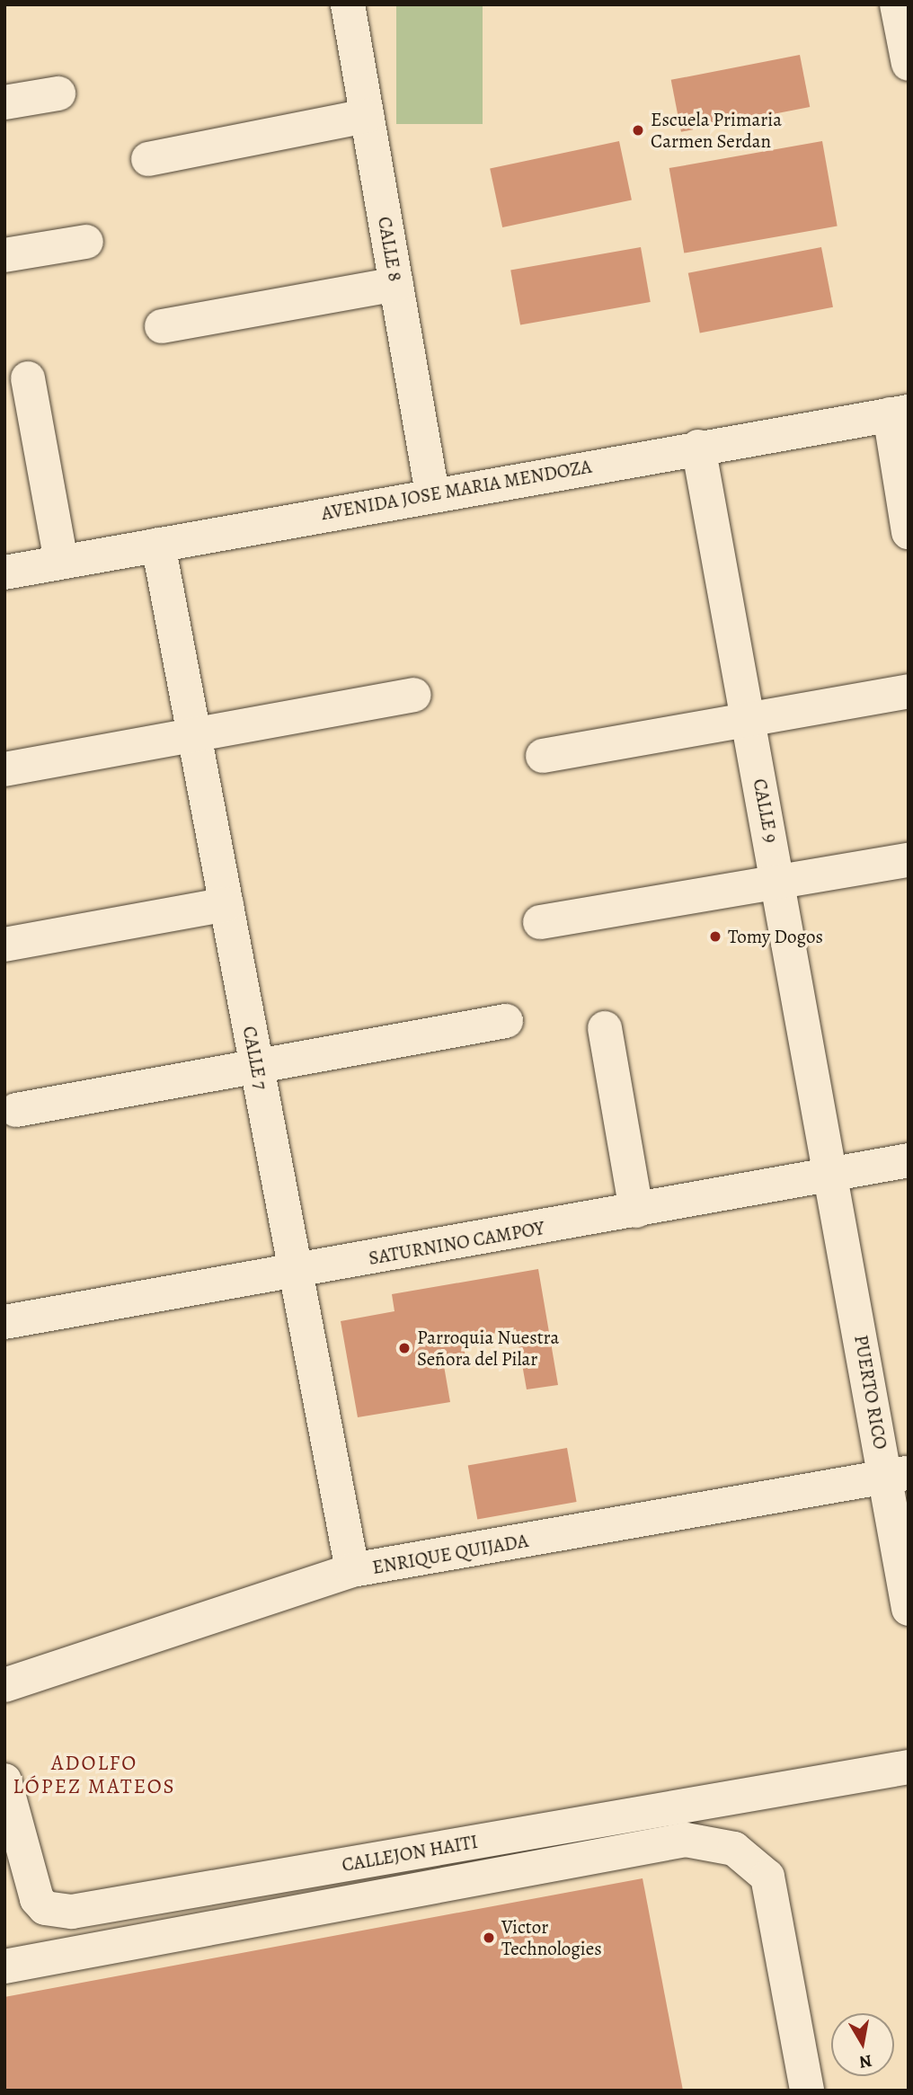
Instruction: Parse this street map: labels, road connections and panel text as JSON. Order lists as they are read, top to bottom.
{
  "streets": {
    "street": [
      "CALLE 8",
      "AVENIDA JOSE MARIA MENDOZA",
      "CALLE 9",
      "CALLE 7",
      "SATURNINO CAMPOY",
      "PUERTO RICO",
      "ENRIQUE QUIJADA",
      "CALLEJON HAITI"
    ]
  },
  "crossings": [
    ["CALLE 8", "AVENIDA JOSE MARIA MENDOZA"],
    ["AVENIDA JOSE MARIA MENDOZA", "CALLE 9"],
    ["AVENIDA JOSE MARIA MENDOZA", "CALLE 7"],
    ["CALLE 9", "SATURNINO CAMPOY"],
    ["CALLE 9", "PUERTO RICO"],
    ["CALLE 7", "SATURNINO CAMPOY"],
    ["CALLE 7", "ENRIQUE QUIJADA"],
    ["SATURNINO CAMPOY", "PUERTO RICO"],
    ["PUERTO RICO", "ENRIQUE QUIJADA"]
  ],
  "districts": ["ADOLFO LÓPEZ MATEOS"],
  "places": [
    "Escuela Primaria Carmen Serdan",
    "Tomy Dogos",
    "Parroquia Nuestra Señora del Pilar",
    "Victor Technologies"
  ],
  "north": "bottom"
}
